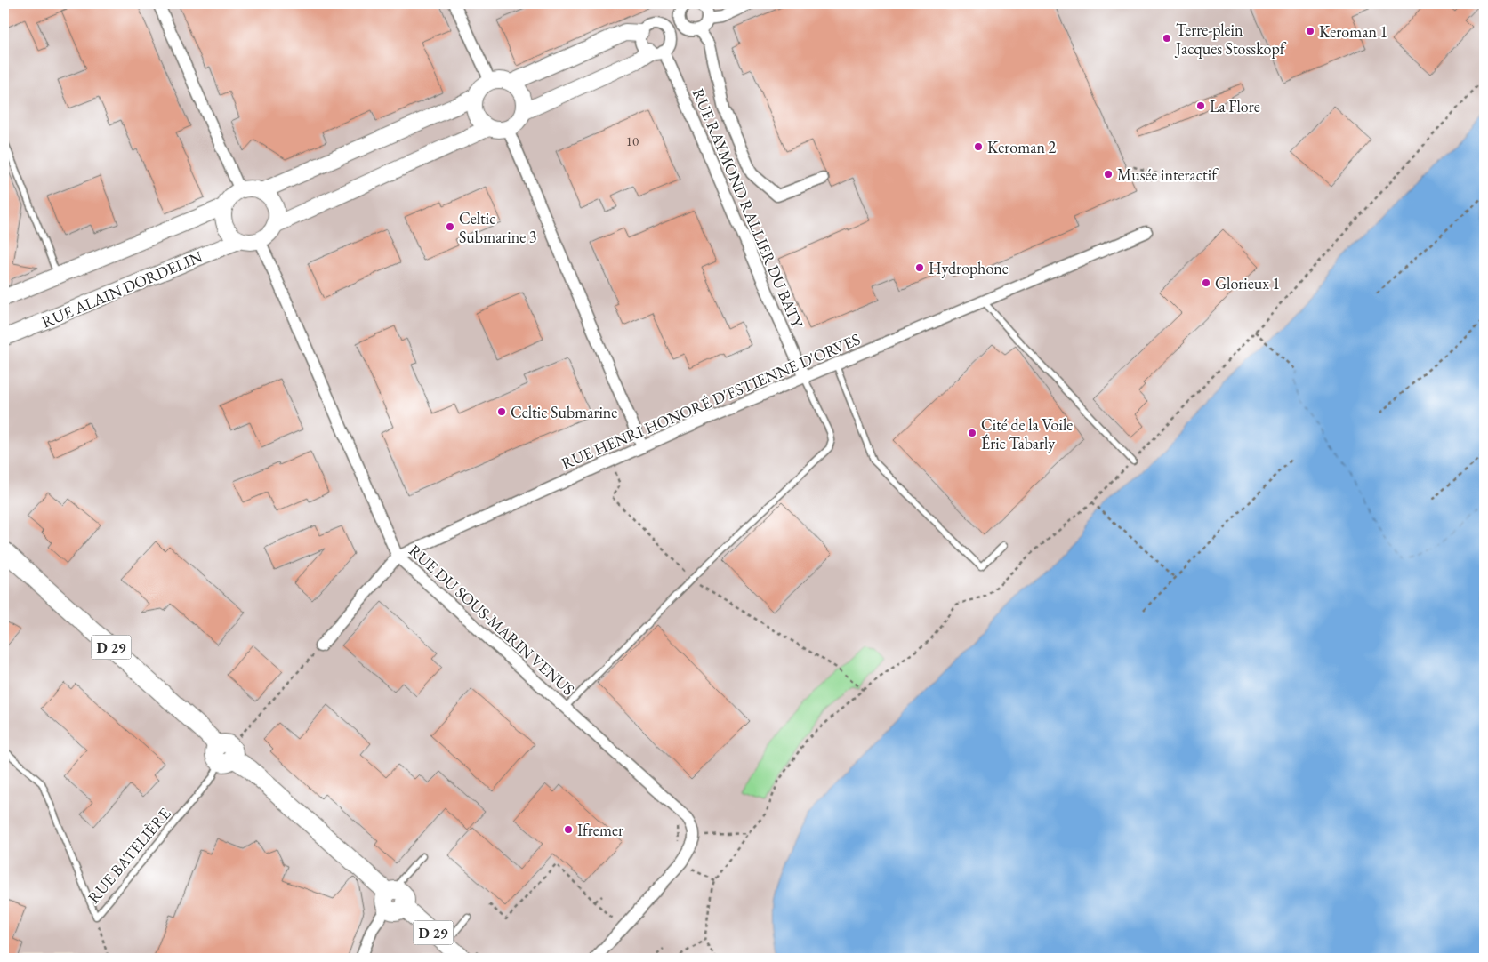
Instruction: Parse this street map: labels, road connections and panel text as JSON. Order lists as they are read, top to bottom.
{
  "streets": {
    "main road": ["D 29"],
    "street": [
      "RUE RAYMOND RALLIER DU BATY",
      "RUE ALAIN DORDELIN",
      "RUE HENRI HONORÉ D'ESTIENNE D'ORVES",
      "RUE DU SOUS-MARIN VENUS"
    ],
    "lane": ["RUE BATELIÈRE"]
  },
  "crossings": [
    ["RUE RAYMOND RALLIER DU BATY", "RUE HENRI HONORÉ D'ESTIENNE D'ORVES"],
    ["RUE ALAIN DORDELIN", "RUE DU SOUS-MARIN VENUS"],
    ["RUE HENRI HONORÉ D'ESTIENNE D'ORVES", "RUE DU SOUS-MARIN VENUS"],
    ["D 29", "RUE BATELIÈRE"]
  ],
  "places": [
    "Keroman 1",
    "Terre-plein Jacques Stosskopf",
    "La Flore",
    "Keroman 2",
    "Musée interactif",
    "Celtic Submarine 3",
    "Hydrophone",
    "Glorieux 1",
    "Celtic Submarine",
    "Cité de la Voile Éric Tabarly",
    "Ifremer"
  ],
  "house_numbers": ["10"]
}
